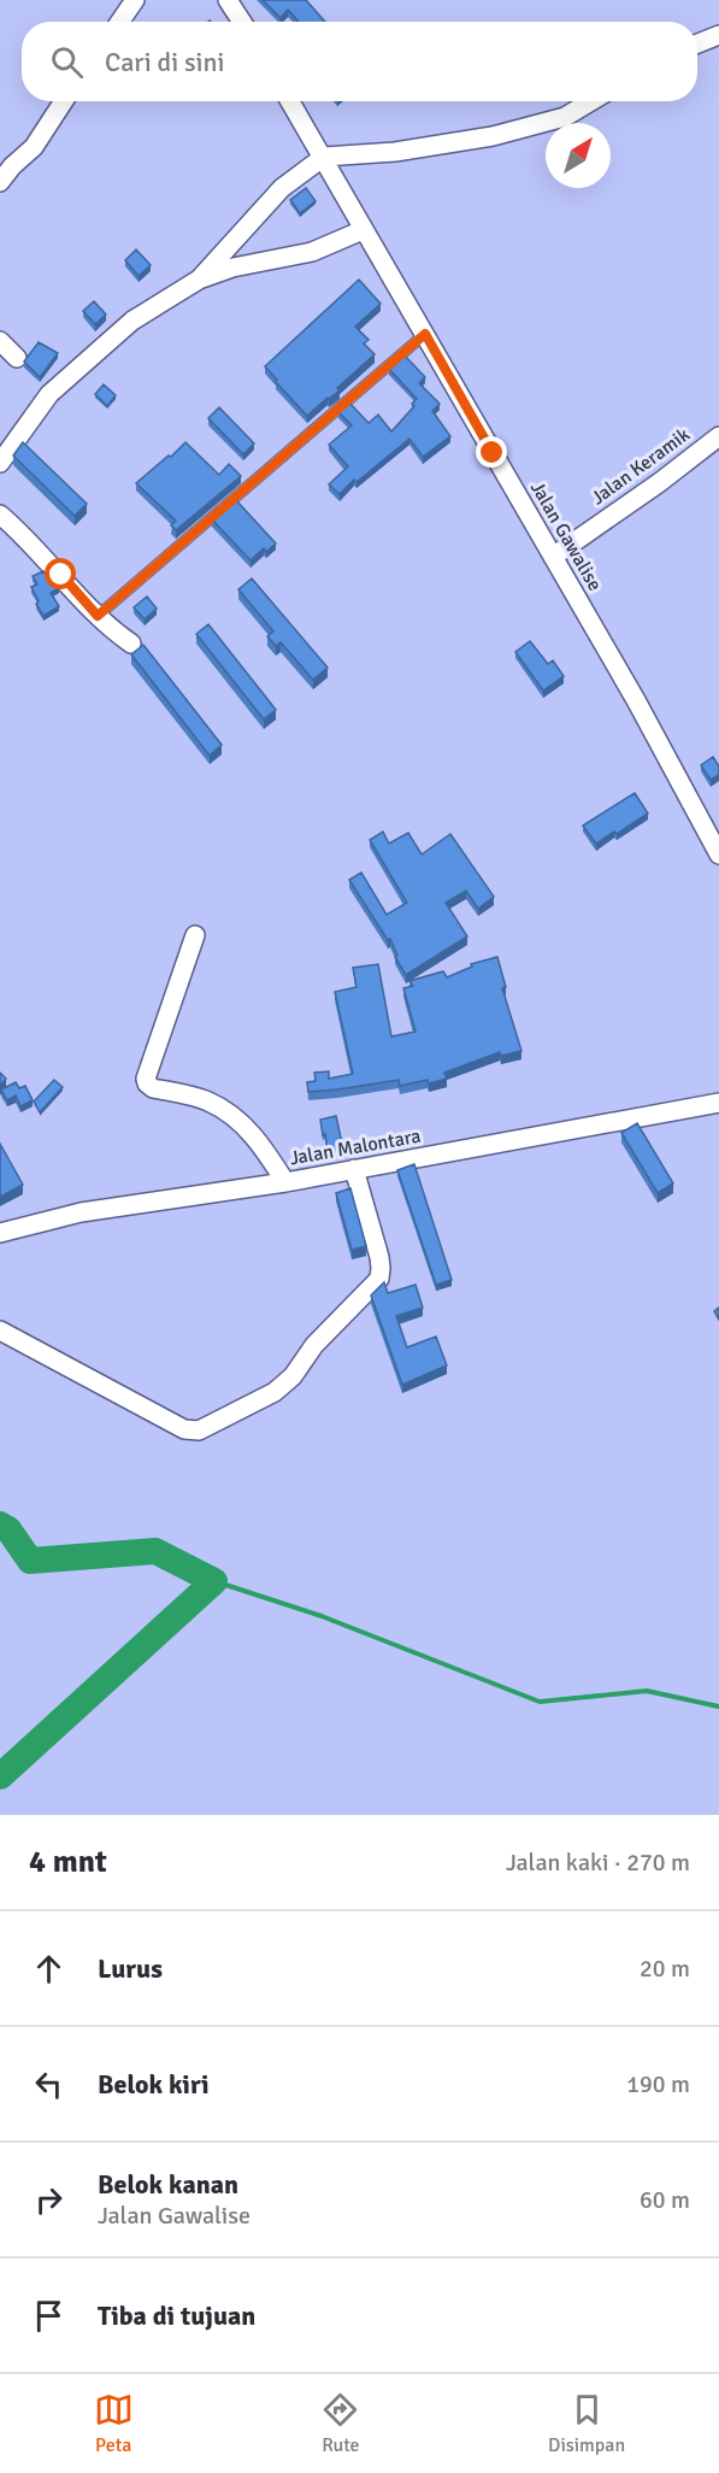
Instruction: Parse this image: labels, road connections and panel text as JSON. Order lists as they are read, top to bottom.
{
  "streets": {
    "street": ["Jalan Keramik", "Jalan Gawalise", "Jalan Malontara"]
  },
  "crossings": [
    ["Jalan Keramik", "Jalan Gawalise"]
  ],
  "north": "top right",
  "page": {
    "search": "Cari di sini",
    "heading": ["4 mnt", "Jalan kaki · 270 m"],
    "list": [
      ["Lurus", "20 m"],
      ["Belok kiri", "190 m"],
      ["Belok kanan", "Jalan Gawalise", "60 m"],
      "Tiba di tujuan"
    ],
    "nav": ["Peta", "Rute", "Disimpan"]
  }
}
